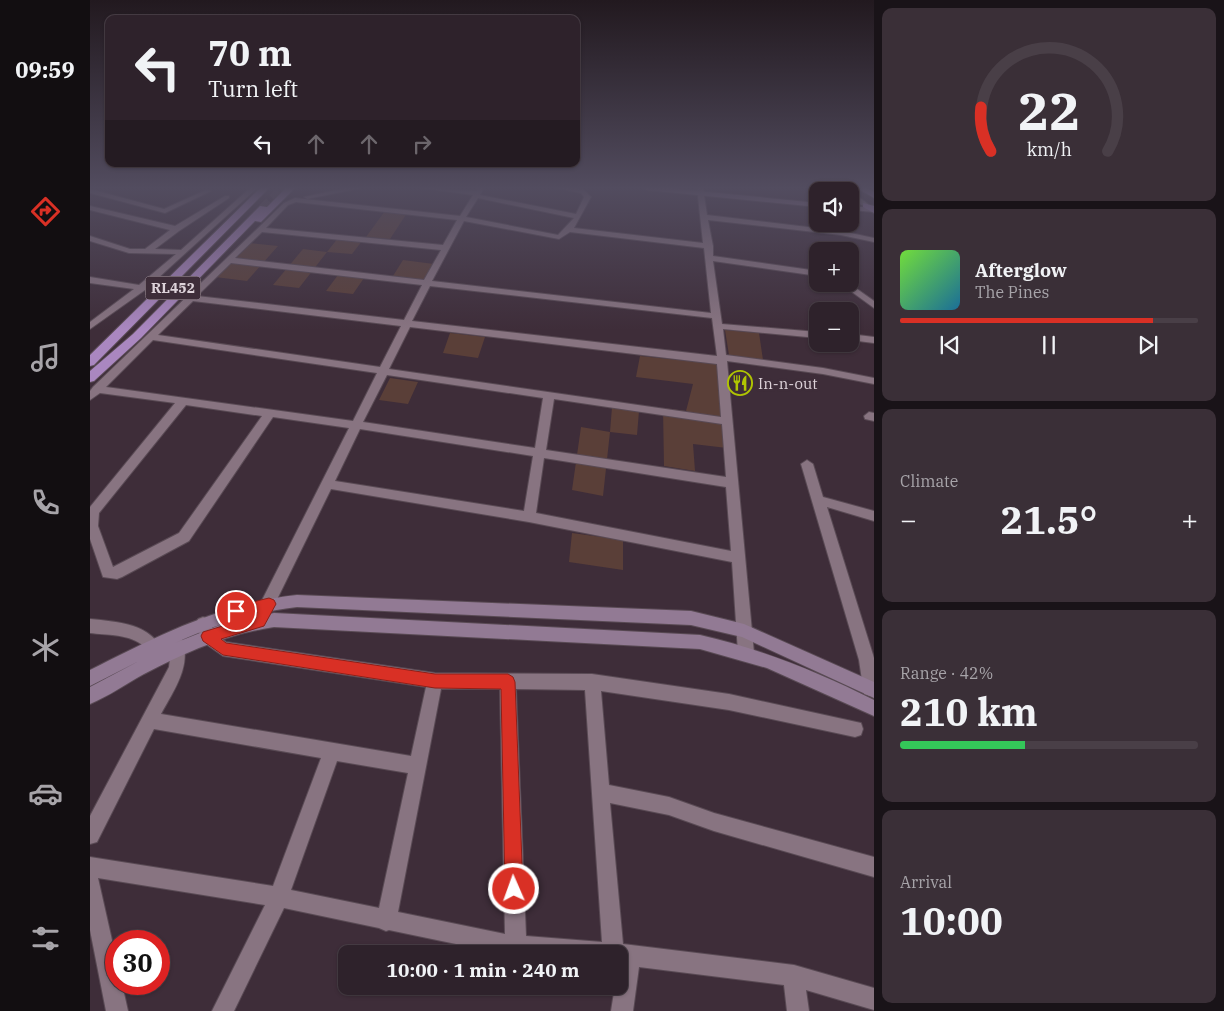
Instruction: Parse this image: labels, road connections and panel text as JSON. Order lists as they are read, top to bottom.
{
  "streets": {
    "highway": ["RL452"]
  },
  "places": {
    "restaurant": ["In-n-out"]
  },
  "page": {
    "tabs": "09:59",
    "turn": ["70 m", "Turn left"],
    "map_buttons": ["+", "−"],
    "song": ["Afterglow", "The Pines"],
    "tile": [
      "Climate",
      ["Range · 42%", "210 km"],
      ["Arrival", "10:00"]
    ],
    "heat": ["−", "21.5°", "+"],
    "limit": "30",
    "trip": "10:00 · 1 min · 240 m",
    "gauge": ["22", "km/h"]
  }
}
